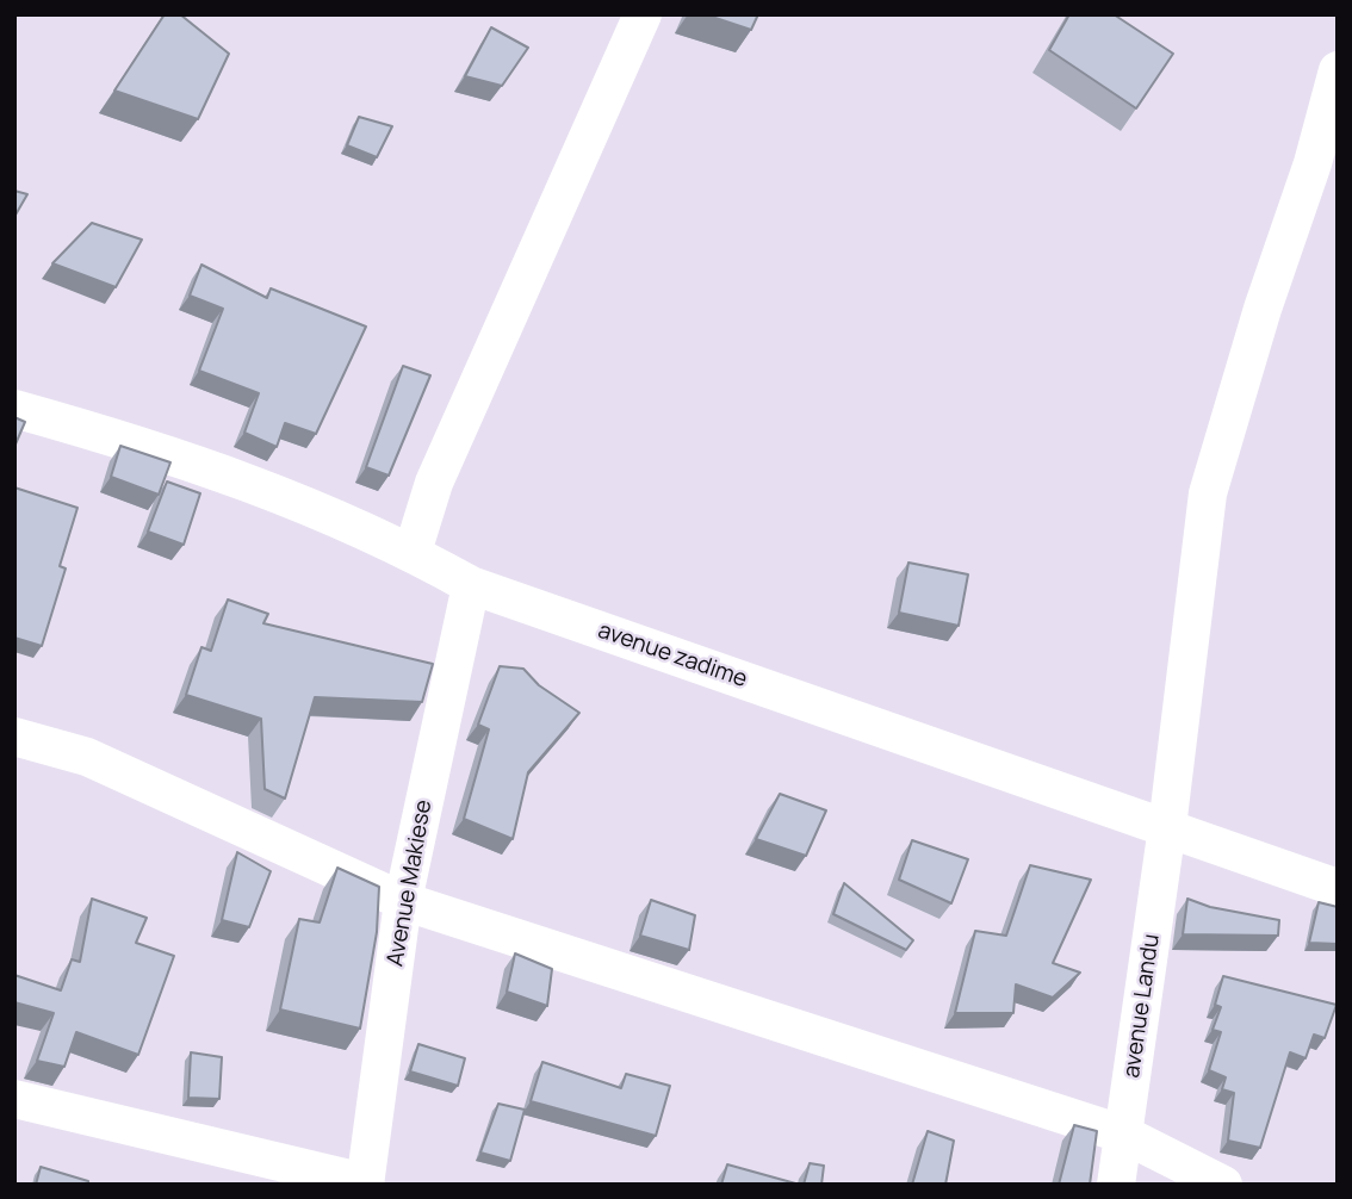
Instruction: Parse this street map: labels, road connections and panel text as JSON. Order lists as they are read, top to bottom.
{
  "streets": {
    "street": ["avenue zadime", "Avenue Makiese", "avenue Landu"]
  },
  "crossings": [
    ["avenue zadime", "Avenue Makiese"],
    ["avenue zadime", "avenue Landu"]
  ]
}
